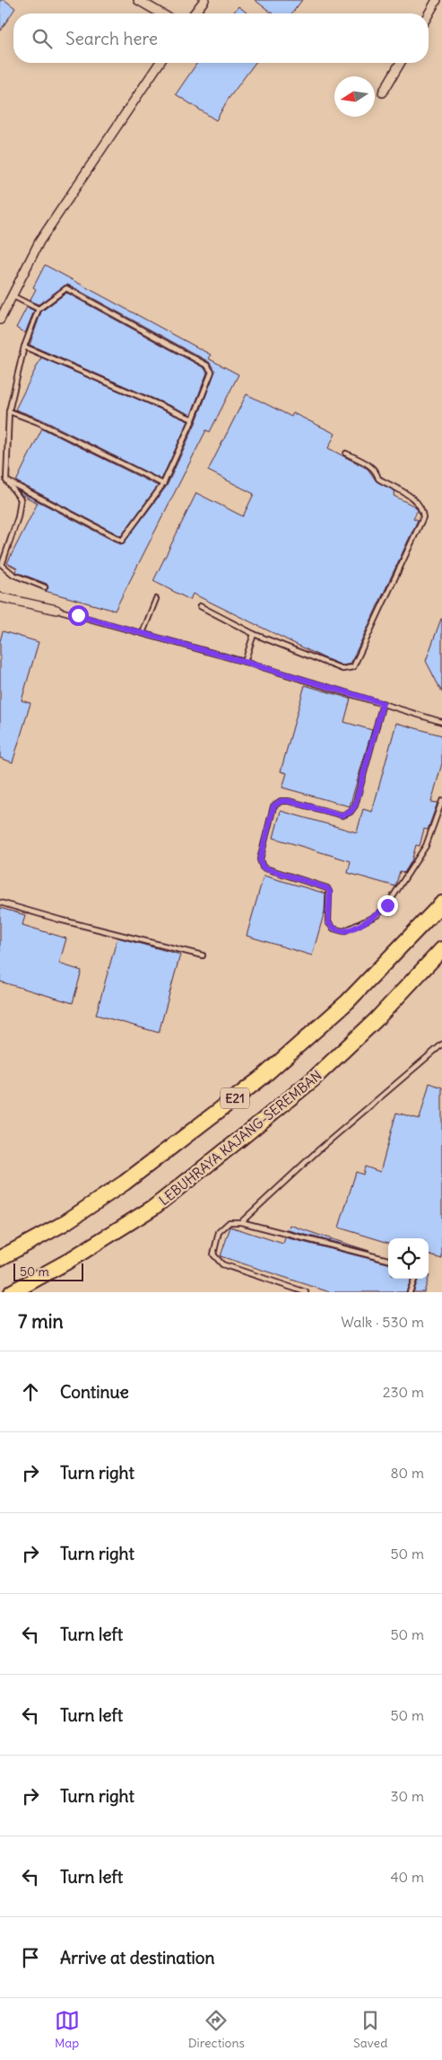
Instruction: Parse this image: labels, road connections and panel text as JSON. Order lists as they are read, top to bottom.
{
  "streets": {
    "highway": ["E21", "LEBUHRAYA KAJANG-SEREMBAN"]
  },
  "scale_bar": "50 m",
  "north": "left",
  "page": {
    "search": "Search here",
    "scale": "50 m",
    "heading": ["7 min", "Walk · 530 m"],
    "list": [
      ["Continue", "230 m"],
      ["Turn right", "80 m"],
      ["Turn right", "50 m"],
      ["Turn left", "50 m"],
      ["Turn left", "50 m"],
      ["Turn right", "30 m"],
      ["Turn left", "40 m"],
      "Arrive at destination"
    ],
    "nav": ["Map", "Directions", "Saved"]
  }
}
